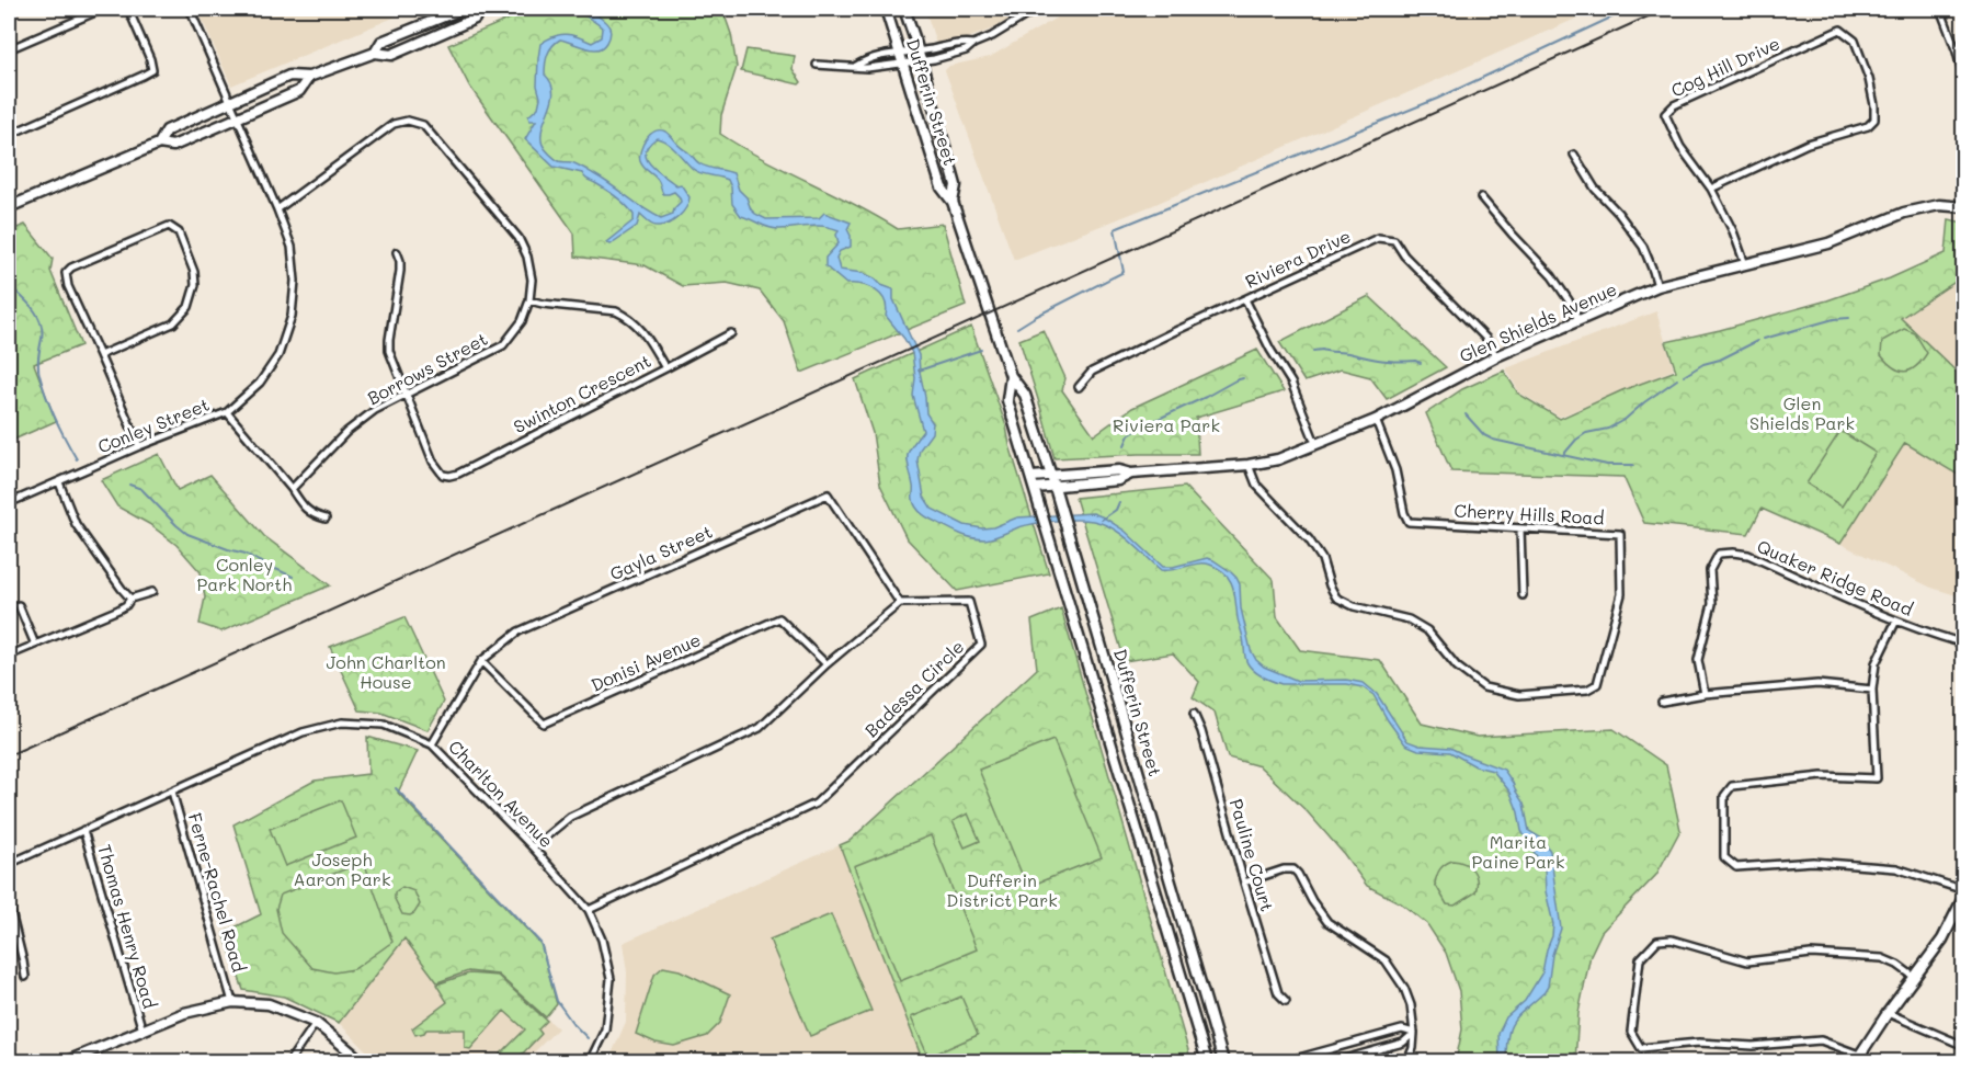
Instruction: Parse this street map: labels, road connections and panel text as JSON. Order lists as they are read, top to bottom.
{
  "streets": {
    "main road": ["Dufferin Street", "Glen Shields Avenue"],
    "street": [
      "Cog Hill Drive",
      "Riviera Drive",
      "Borrows Street",
      "Swinton Crescent",
      "Conley Street",
      "Cherry Hills Road",
      "Gayla Street",
      "Quaker Ridge Road",
      "Donisi Avenue",
      "Badessa Circle",
      "Charlton Avenue",
      "Pauline Court",
      "Ferne-Rachel Road",
      "Thomas Henry Road"
    ]
  },
  "crossings": [
    ["Cog Hill Drive", "Glen Shields Avenue"],
    ["Dufferin Street", "Glen Shields Avenue"],
    ["Riviera Drive", "Glen Shields Avenue"],
    ["Glen Shields Avenue", "Cherry Hills Road"],
    ["Borrows Street", "Swinton Crescent"],
    ["Borrows Street", "Conley Street"],
    ["Gayla Street", "Donisi Avenue"],
    ["Gayla Street", "Badessa Circle"],
    ["Gayla Street", "Charlton Avenue"],
    ["Badessa Circle", "Charlton Avenue"],
    ["Charlton Avenue", "Ferne-Rachel Road"],
    ["Charlton Avenue", "Thomas Henry Road"]
  ],
  "parks": [
    "Glen Shields Park",
    "Riviera Park",
    "Conley Park North",
    "John Charlton House",
    "Marita Paine Park",
    "Joseph Aaron Park",
    "Dufferin District Park"
  ]
}
